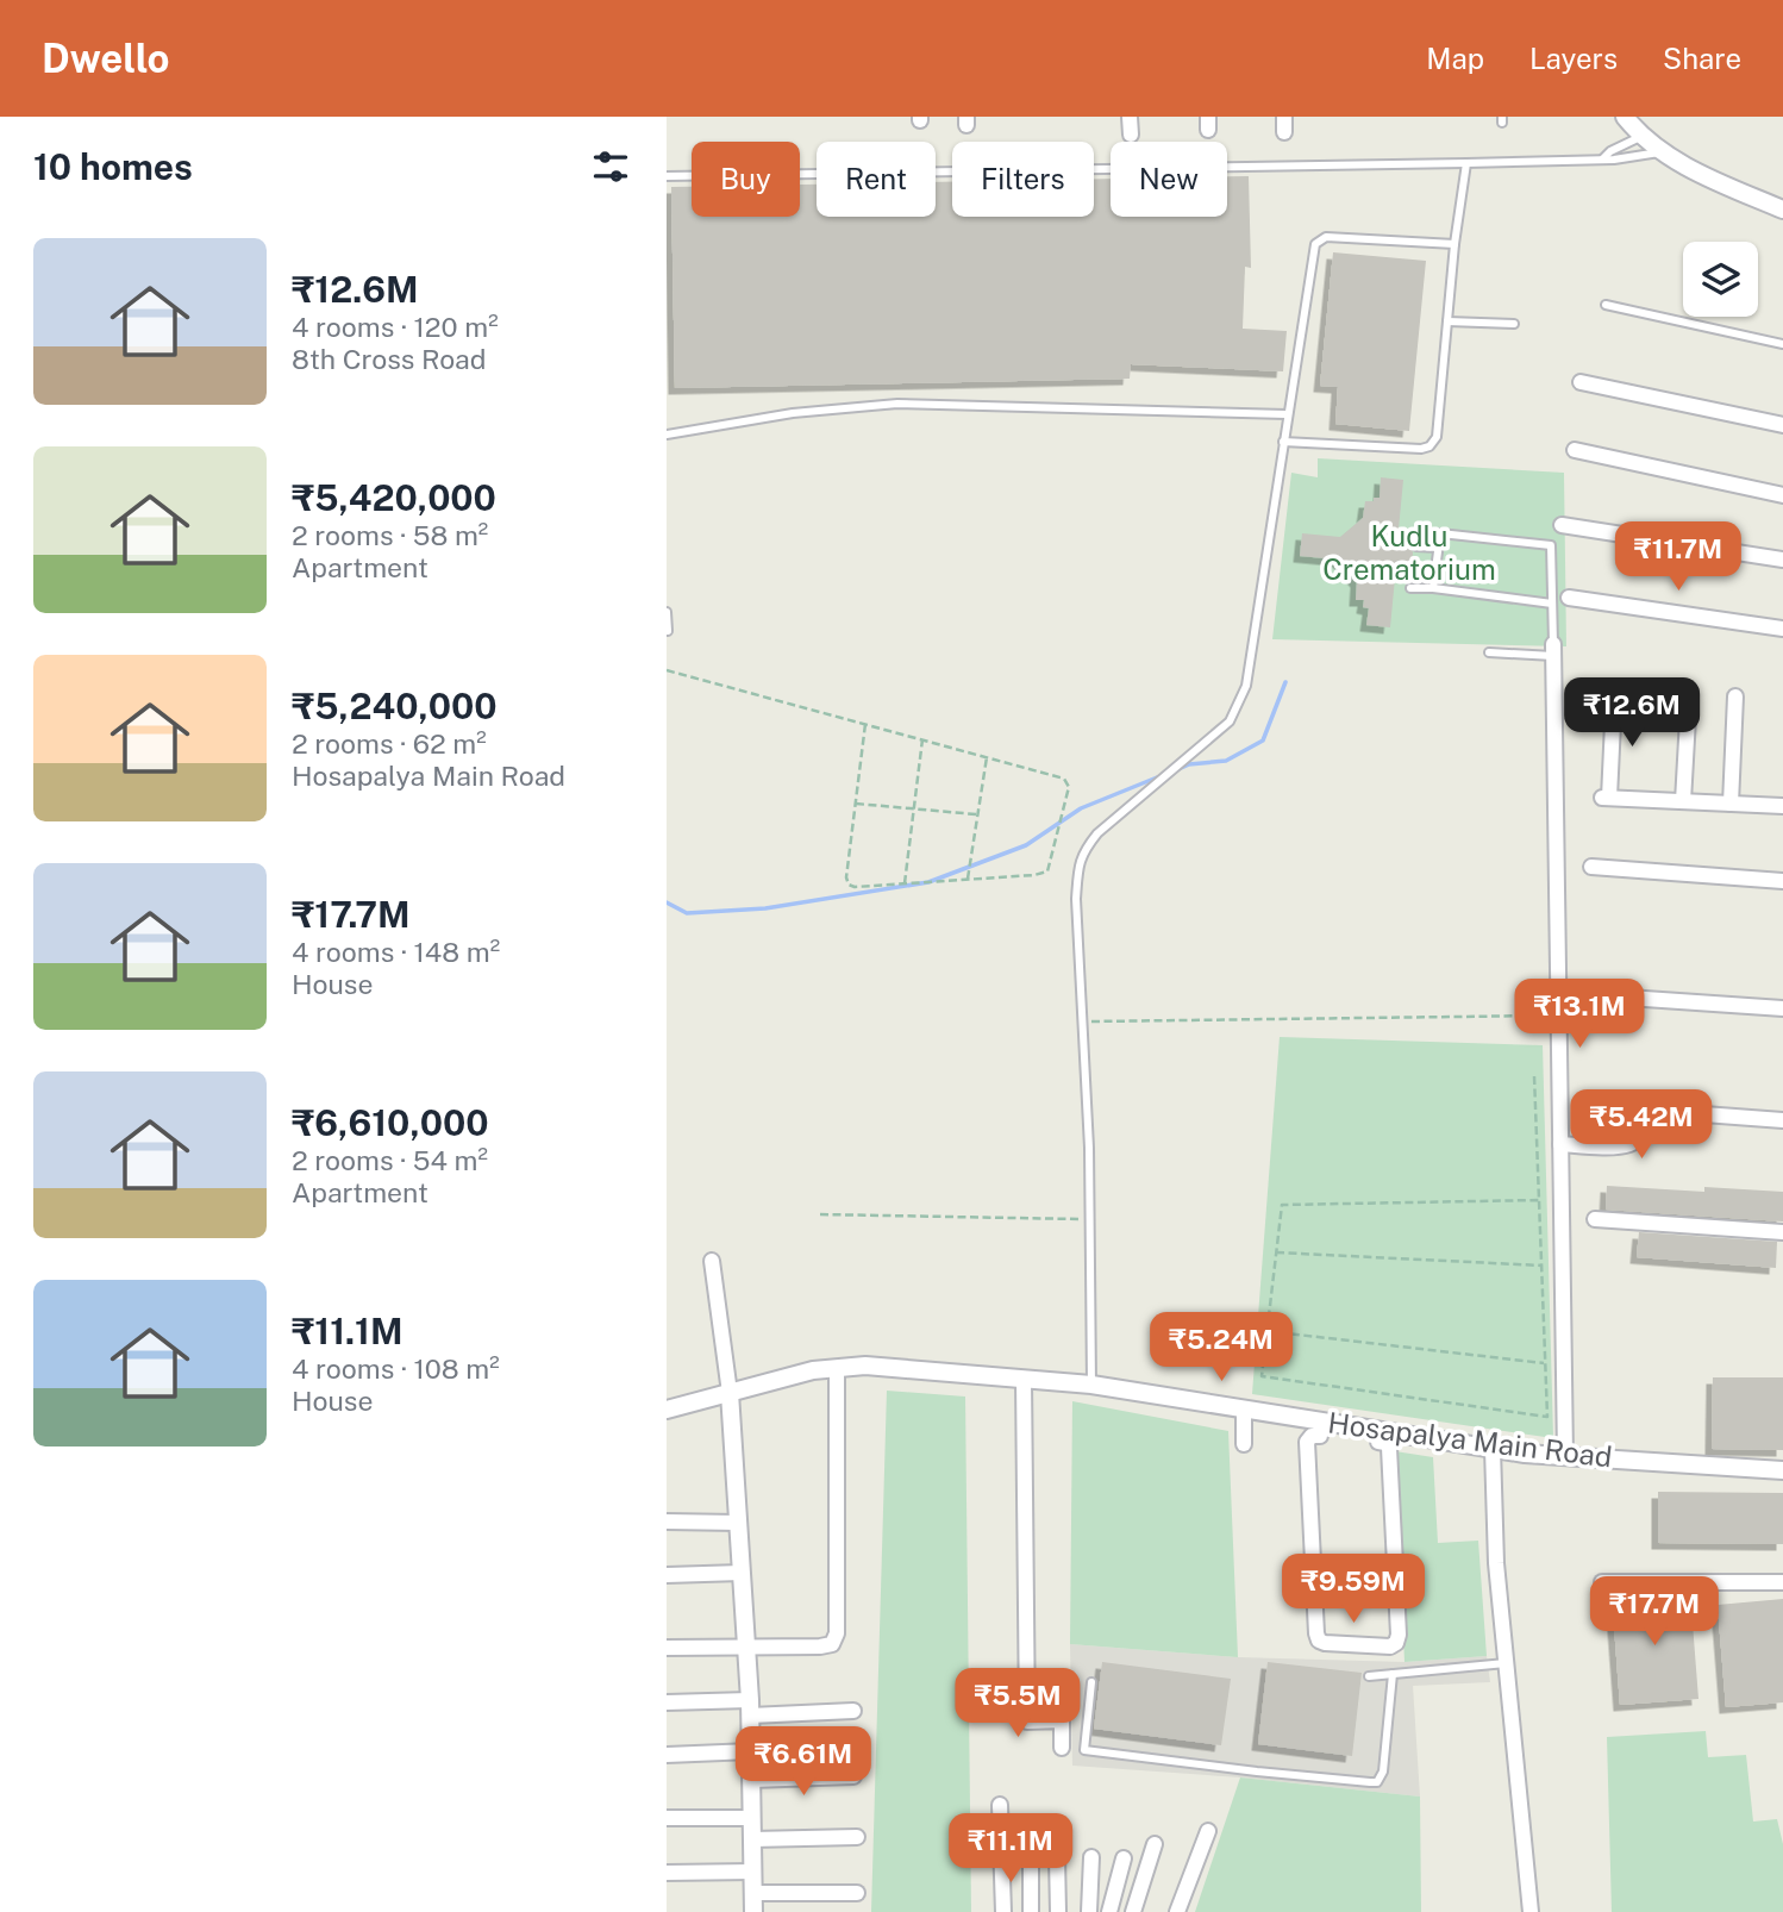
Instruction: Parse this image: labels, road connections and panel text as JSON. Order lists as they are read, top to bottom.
{
  "streets": {
    "street": ["Hosapalya Main Road"]
  },
  "parks": ["Kudlu Crematorium"],
  "page": {
    "header": "Dwello",
    "nav": ["Map", "Layers", "Share"],
    "heading": "10 homes",
    "chip": [
      "Buy",
      "Rent",
      "Filters",
      "New"
    ],
    "list": [
      {
        "name": "₹12.6M",
        "note": "4 rooms · 120 m² · 8th Cross Road"
      },
      {
        "name": "₹5,420,000",
        "note": "2 rooms · 58 m² · Apartment"
      },
      {
        "name": "₹5,240,000",
        "note": "2 rooms · 62 m² · Hosapalya Main Road"
      },
      {
        "name": "₹17.7M",
        "note": "4 rooms · 148 m² · House"
      },
      {
        "name": "₹6,610,000",
        "note": "2 rooms · 54 m² · Apartment"
      },
      {
        "name": "₹11.1M",
        "note": "4 rooms · 108 m² · House"
      }
    ],
    "price": [
      "₹11.7M",
      "₹12.6M",
      "₹13.1M",
      "₹5.42M",
      "₹5.24M",
      "₹9.59M",
      "₹17.7M",
      "₹5.5M",
      "₹6.61M",
      "₹11.1M"
    ]
  }
}
